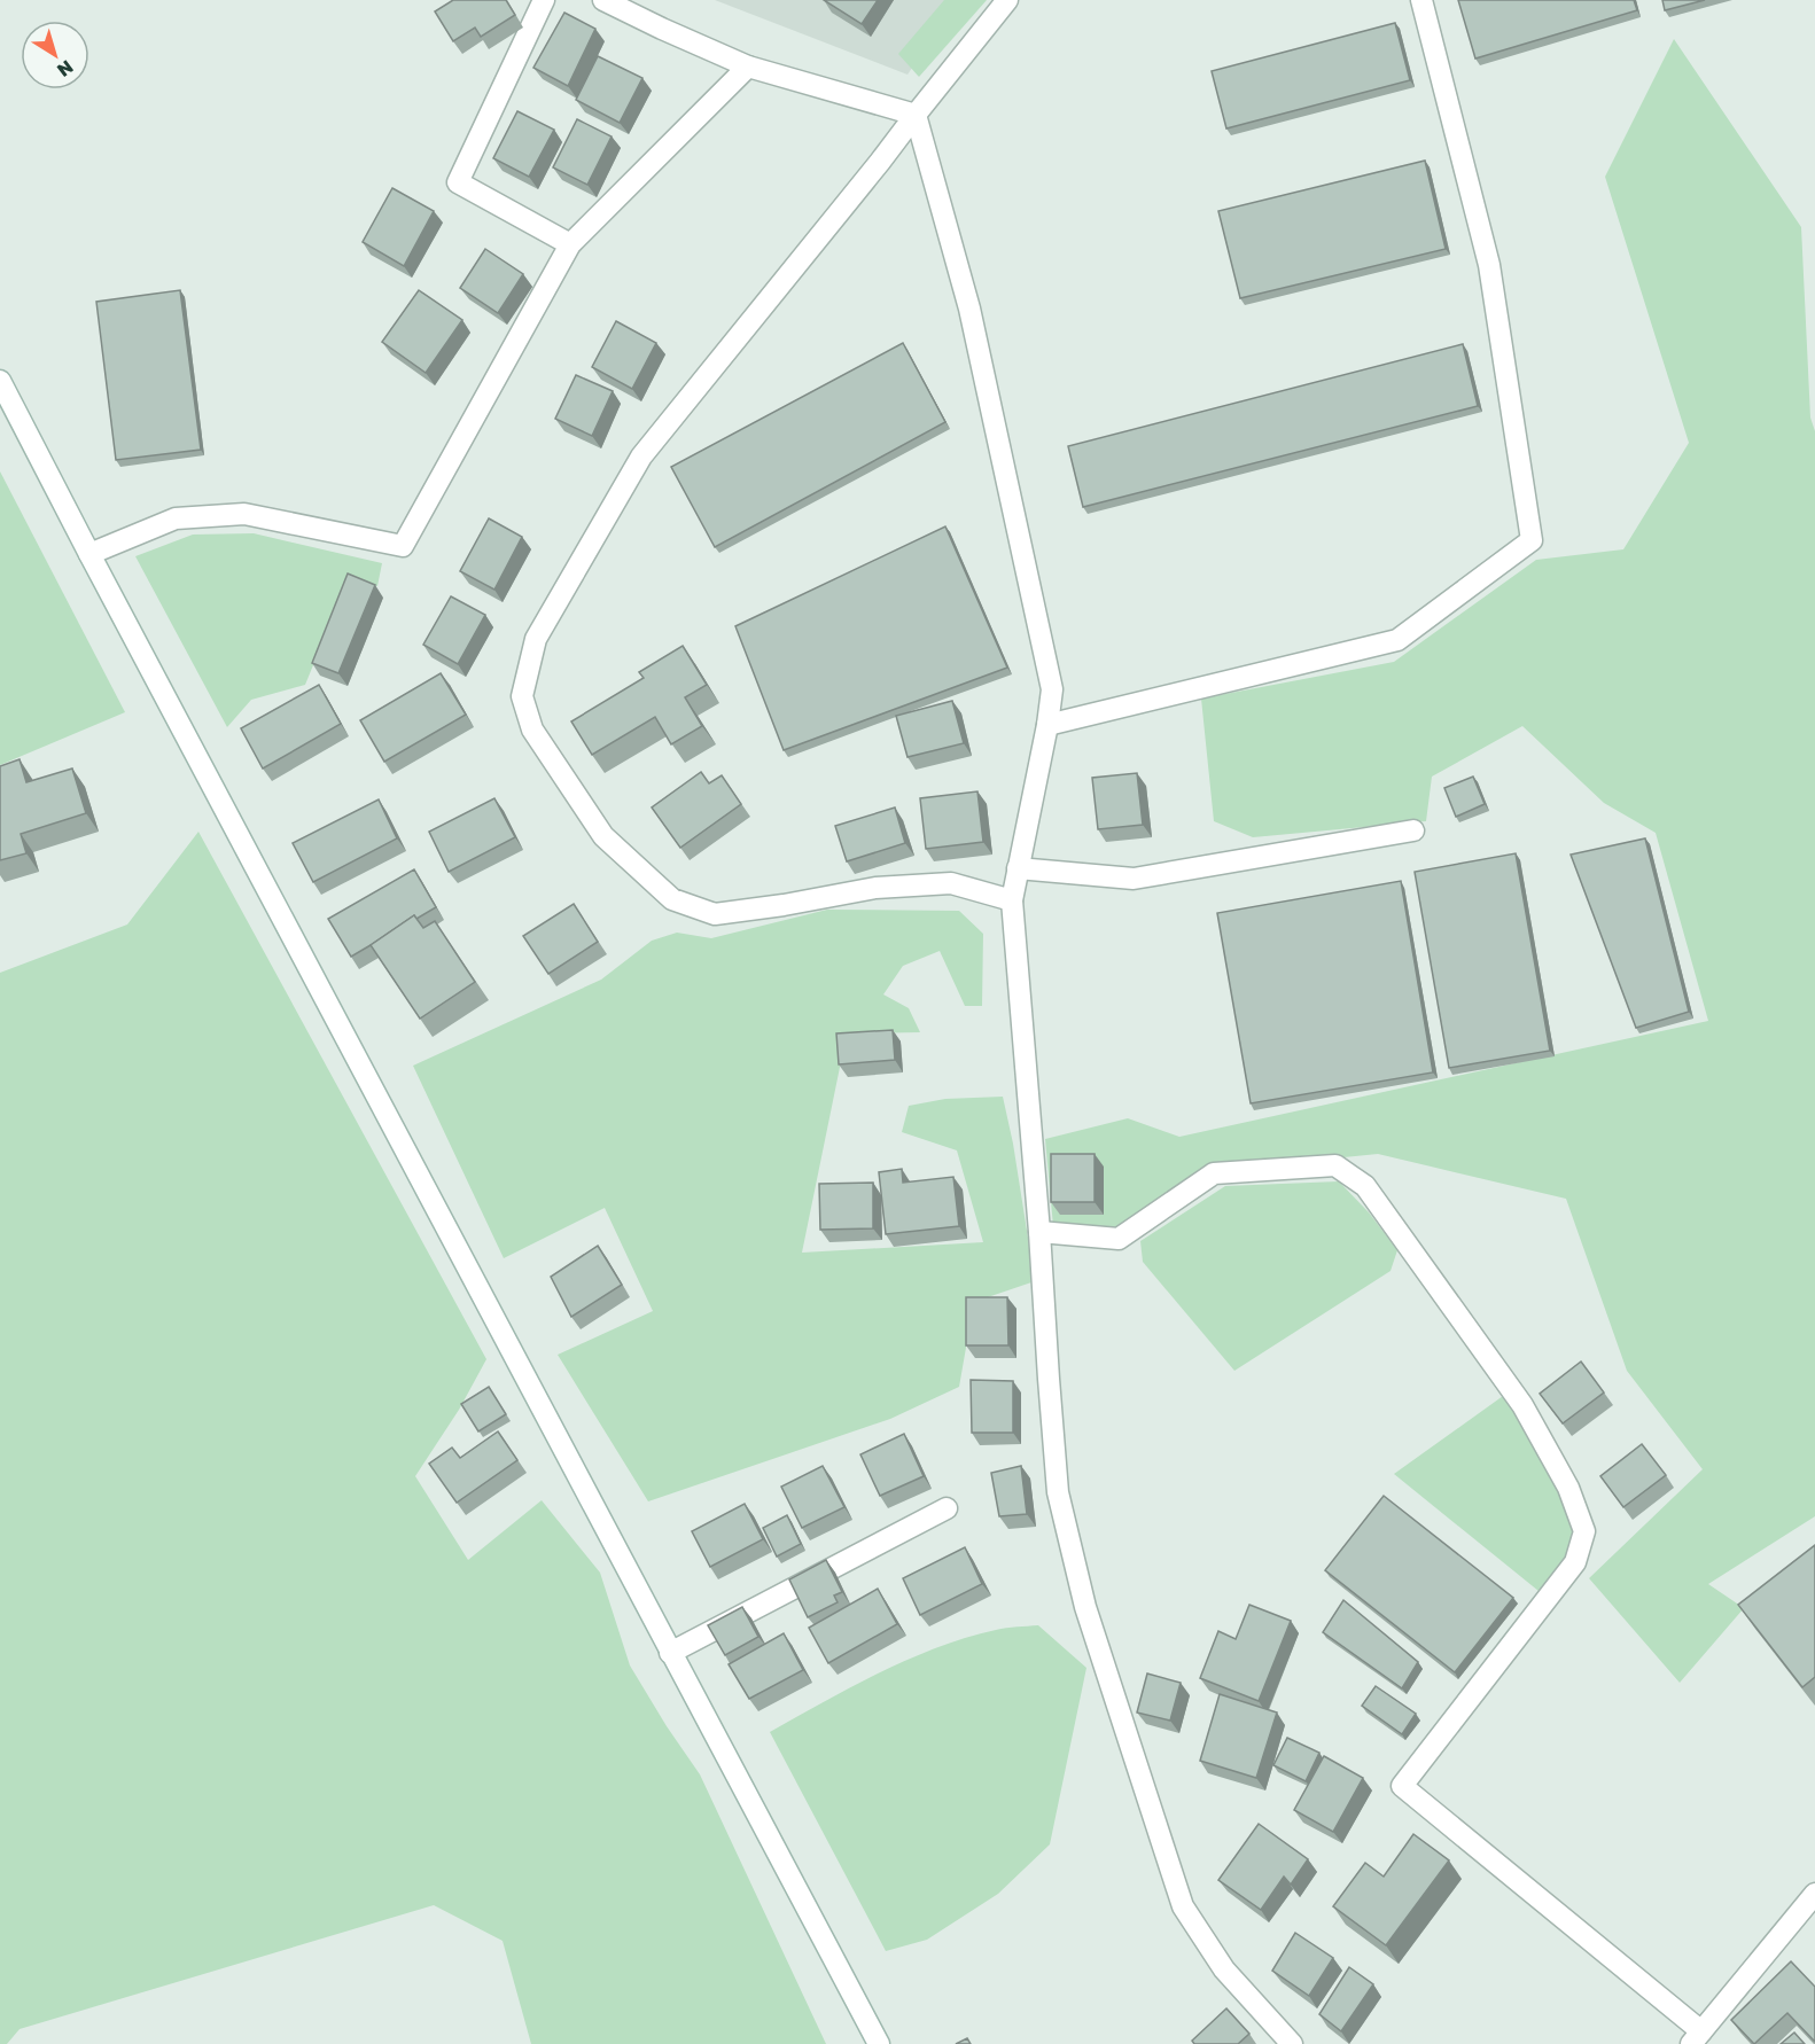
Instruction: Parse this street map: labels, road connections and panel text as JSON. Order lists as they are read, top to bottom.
{
  "north": "bottom right"
}
